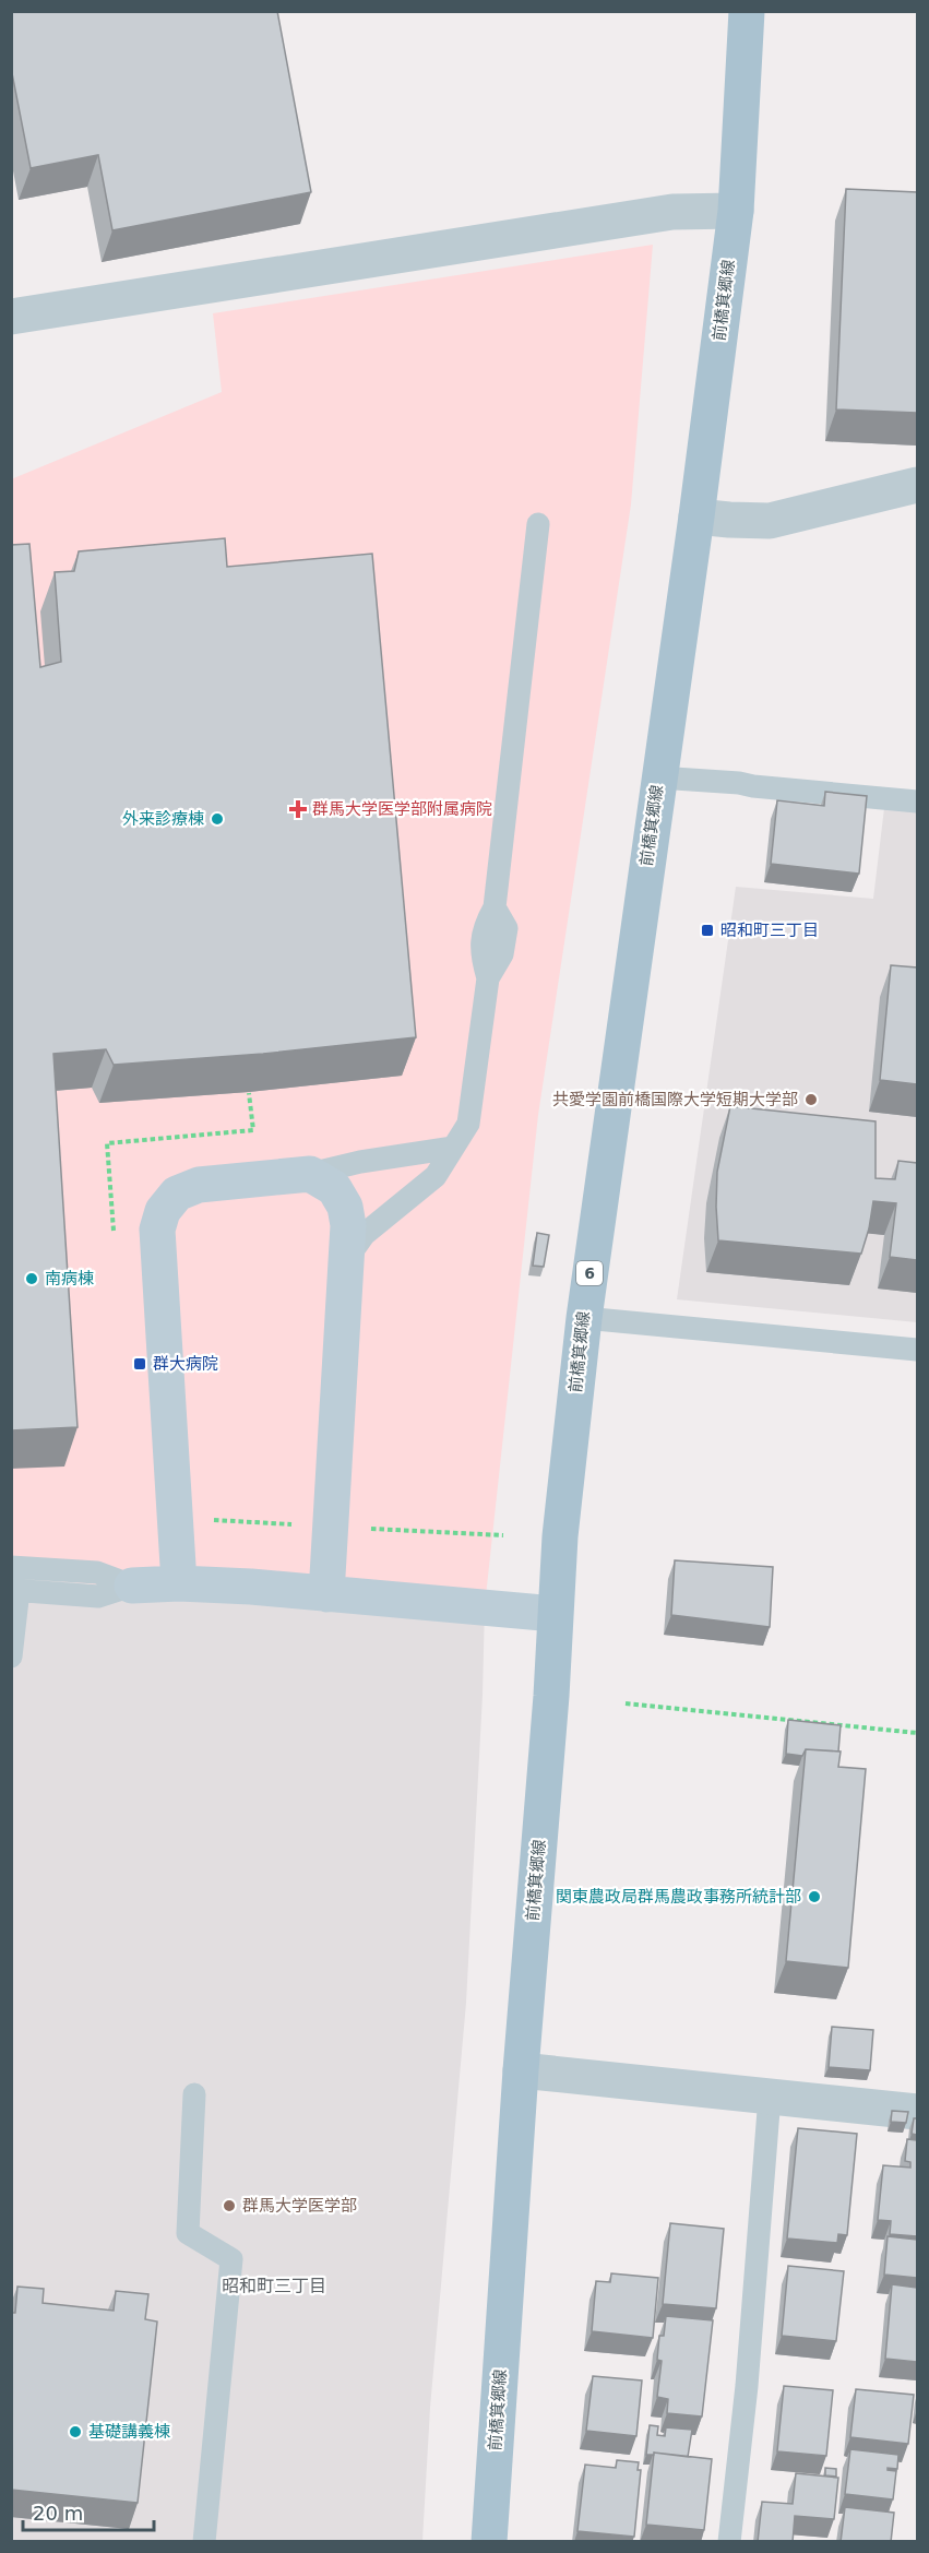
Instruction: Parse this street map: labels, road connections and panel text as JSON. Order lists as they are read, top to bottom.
{
  "streets": {
    "main road": ["前橋箕郷線", "6"]
  },
  "districts": ["昭和町三丁目"],
  "places": {
    "health": ["群馬大学医学部附属病院"],
    "other": [
      "外来診療棟",
      "共愛学園前橋国際大学短期大学部",
      "南病棟",
      "関東農政局群馬農政事務所統計部",
      "群馬大学医学部",
      "基礎講義棟"
    ],
    "transit": ["昭和町三丁目", "群大病院"]
  },
  "scale_bar": "20 m"
}
